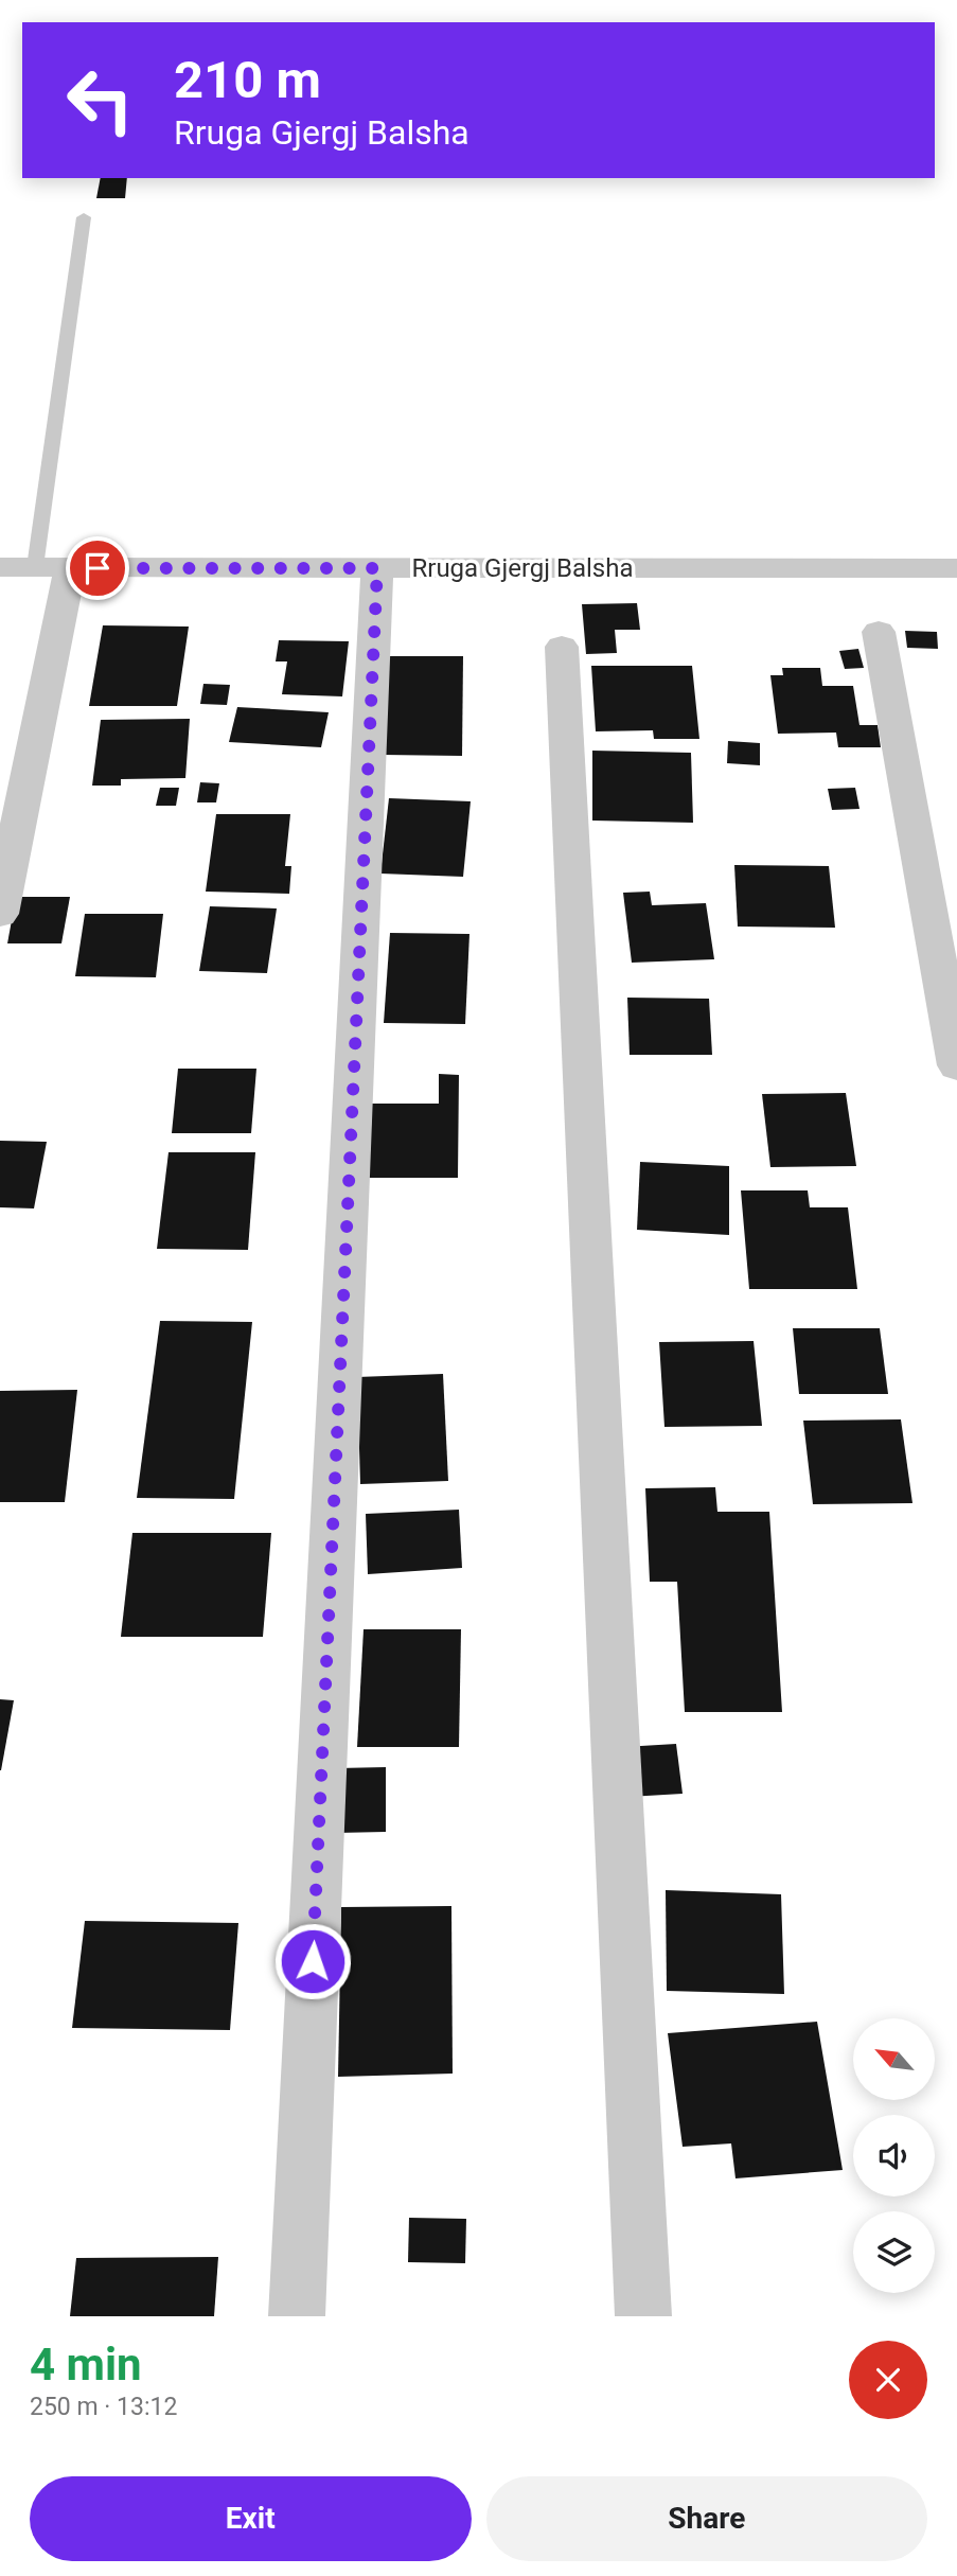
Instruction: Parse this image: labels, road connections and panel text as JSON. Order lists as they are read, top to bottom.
{
  "streets": {
    "street": ["Rruga Gjergj Balsha"]
  },
  "north": "top left",
  "page": {
    "turn": ["210 m", "Rruga Gjergj Balsha"],
    "heading": ["4 min", "250 m · 13:12"],
    "buttons": ["Exit", "Share"]
  }
}
